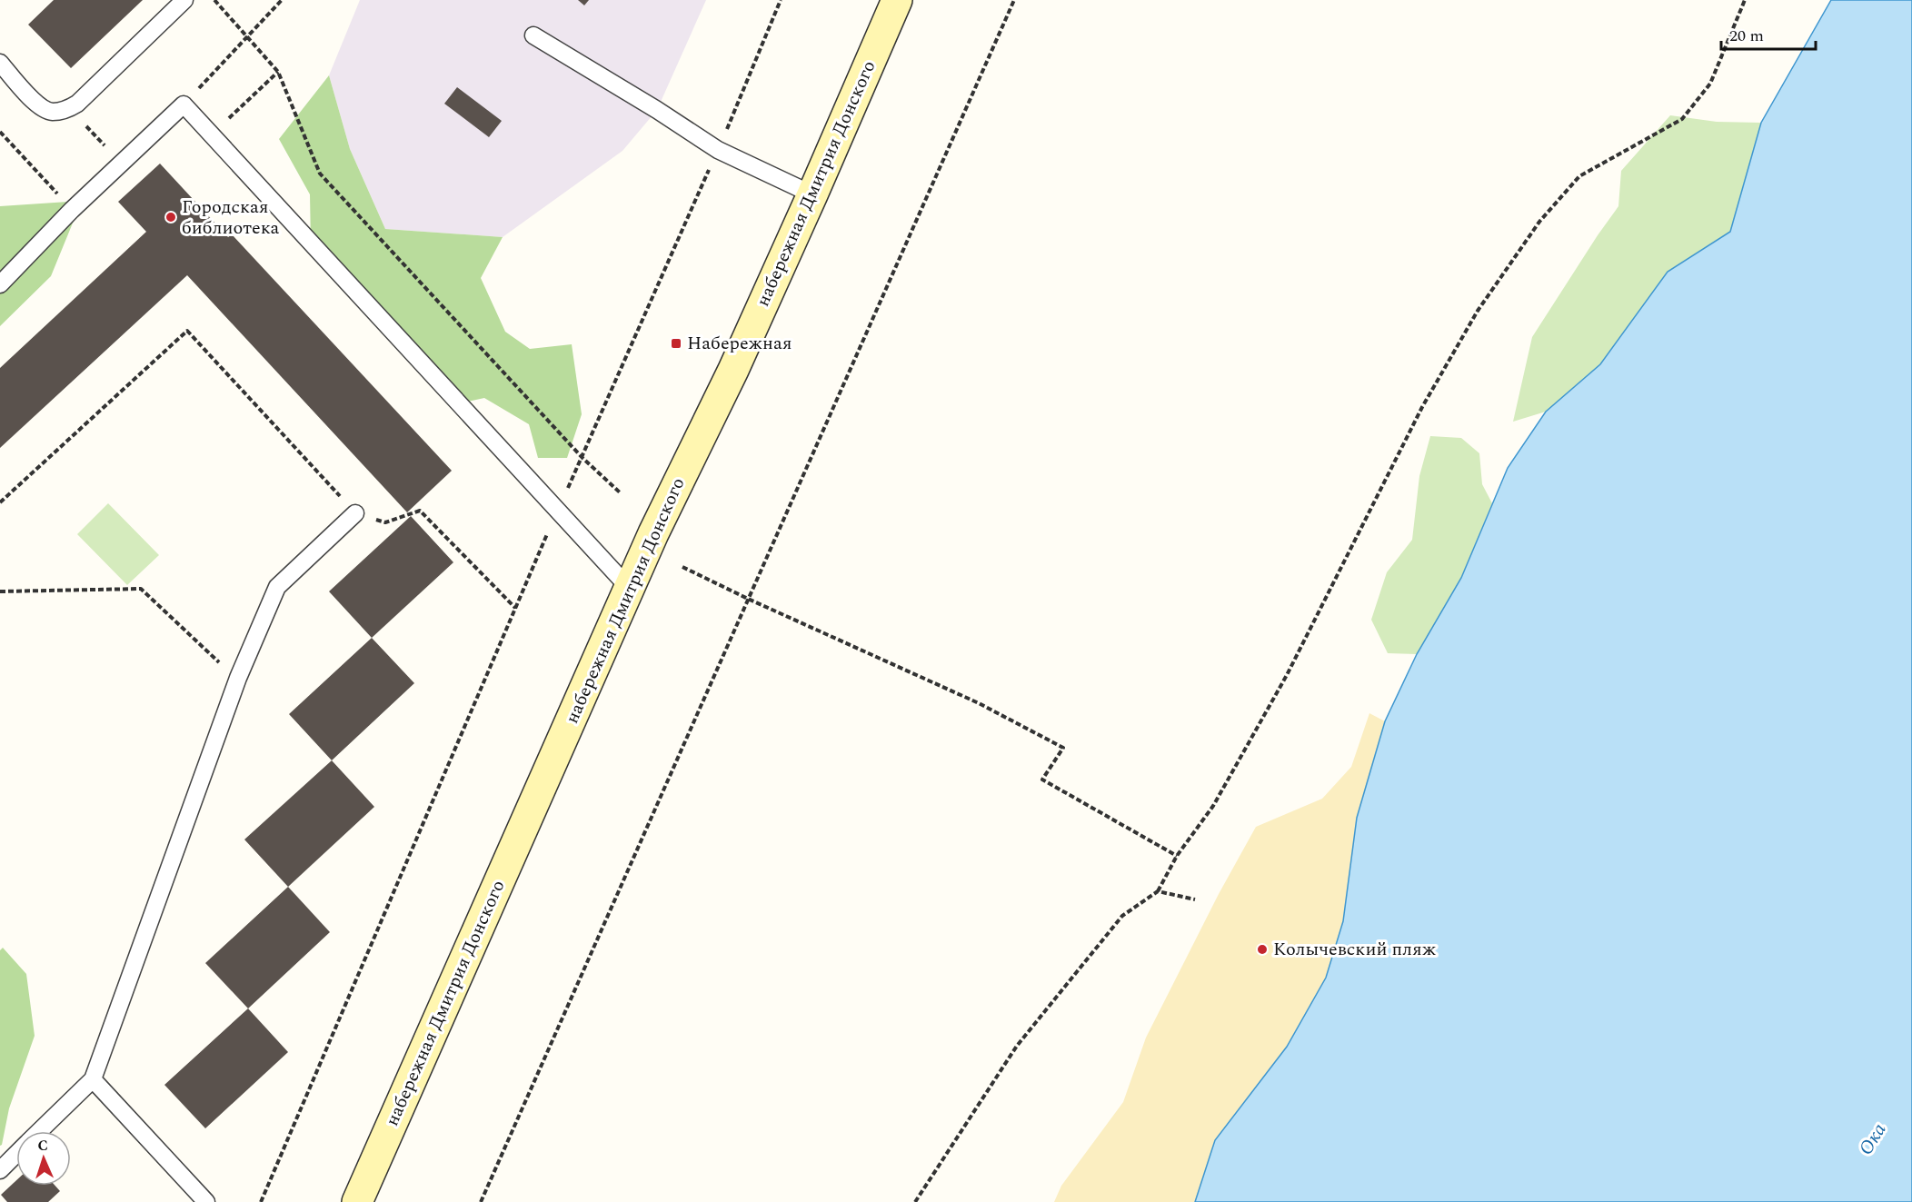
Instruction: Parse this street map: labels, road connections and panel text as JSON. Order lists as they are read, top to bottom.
{
  "streets": {
    "street": ["набережная Дмитрия Донского"]
  },
  "water": ["Ока"],
  "places": {
    "other": ["Городская библиотека", "Колычевский пляж"],
    "transit": ["Набережная"]
  },
  "scale_bar": "20 m",
  "north": "top"
}
